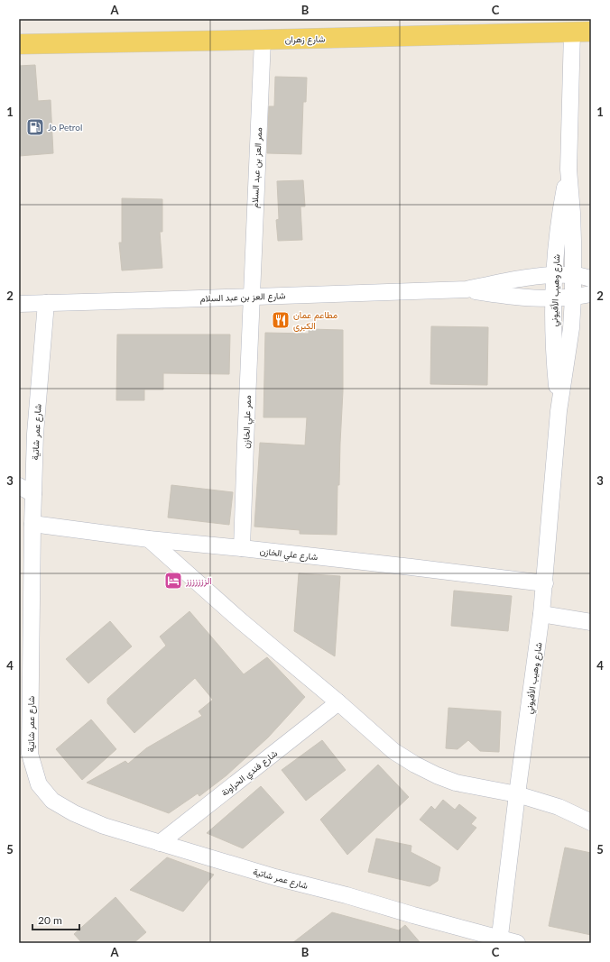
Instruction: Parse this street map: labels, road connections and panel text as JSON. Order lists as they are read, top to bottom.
{
  "streets": {
    "main road": ["شارع زهران"],
    "street": [
      "ممر العز بن عبد السلام",
      "شارع وهيب الأفيوني",
      "شارع العز بن عبد السلام",
      "ممر علي الخازن",
      "شارع عمر شاتية",
      "شارع علي الخازن",
      "شارع فندي الحراونة"
    ]
  },
  "crossings": [
    ["شارع زهران", "ممر العز بن عبد السلام"],
    ["شارع زهران", "شارع وهيب الأفيوني"],
    ["ممر العز بن عبد السلام", "شارع العز بن عبد السلام"],
    ["ممر العز بن عبد السلام", "ممر علي الخازن"],
    ["شارع وهيب الأفيوني", "شارع العز بن عبد السلام"],
    ["شارع وهيب الأفيوني", "شارع عمر شاتية"],
    ["شارع وهيب الأفيوني", "شارع علي الخازن"],
    ["شارع العز بن عبد السلام", "ممر علي الخازن"],
    ["شارع العز بن عبد السلام", "شارع عمر شاتية"],
    ["ممر علي الخازن", "شارع علي الخازن"],
    ["شارع عمر شاتية", "شارع علي الخازن"],
    ["شارع عمر شاتية", "شارع فندي الحراونة"]
  ],
  "places": {
    "fuel station": ["Jo Petrol"],
    "restaurant": ["مطاعم عمان الكبرى"],
    "hotel": ["الززززززز"]
  },
  "scale_bar": "20 m",
  "grid": {
    "columns": ["A", "B", "C"],
    "rows": [
      "1",
      "2",
      "3",
      "4",
      "5"
    ]
  }
}
